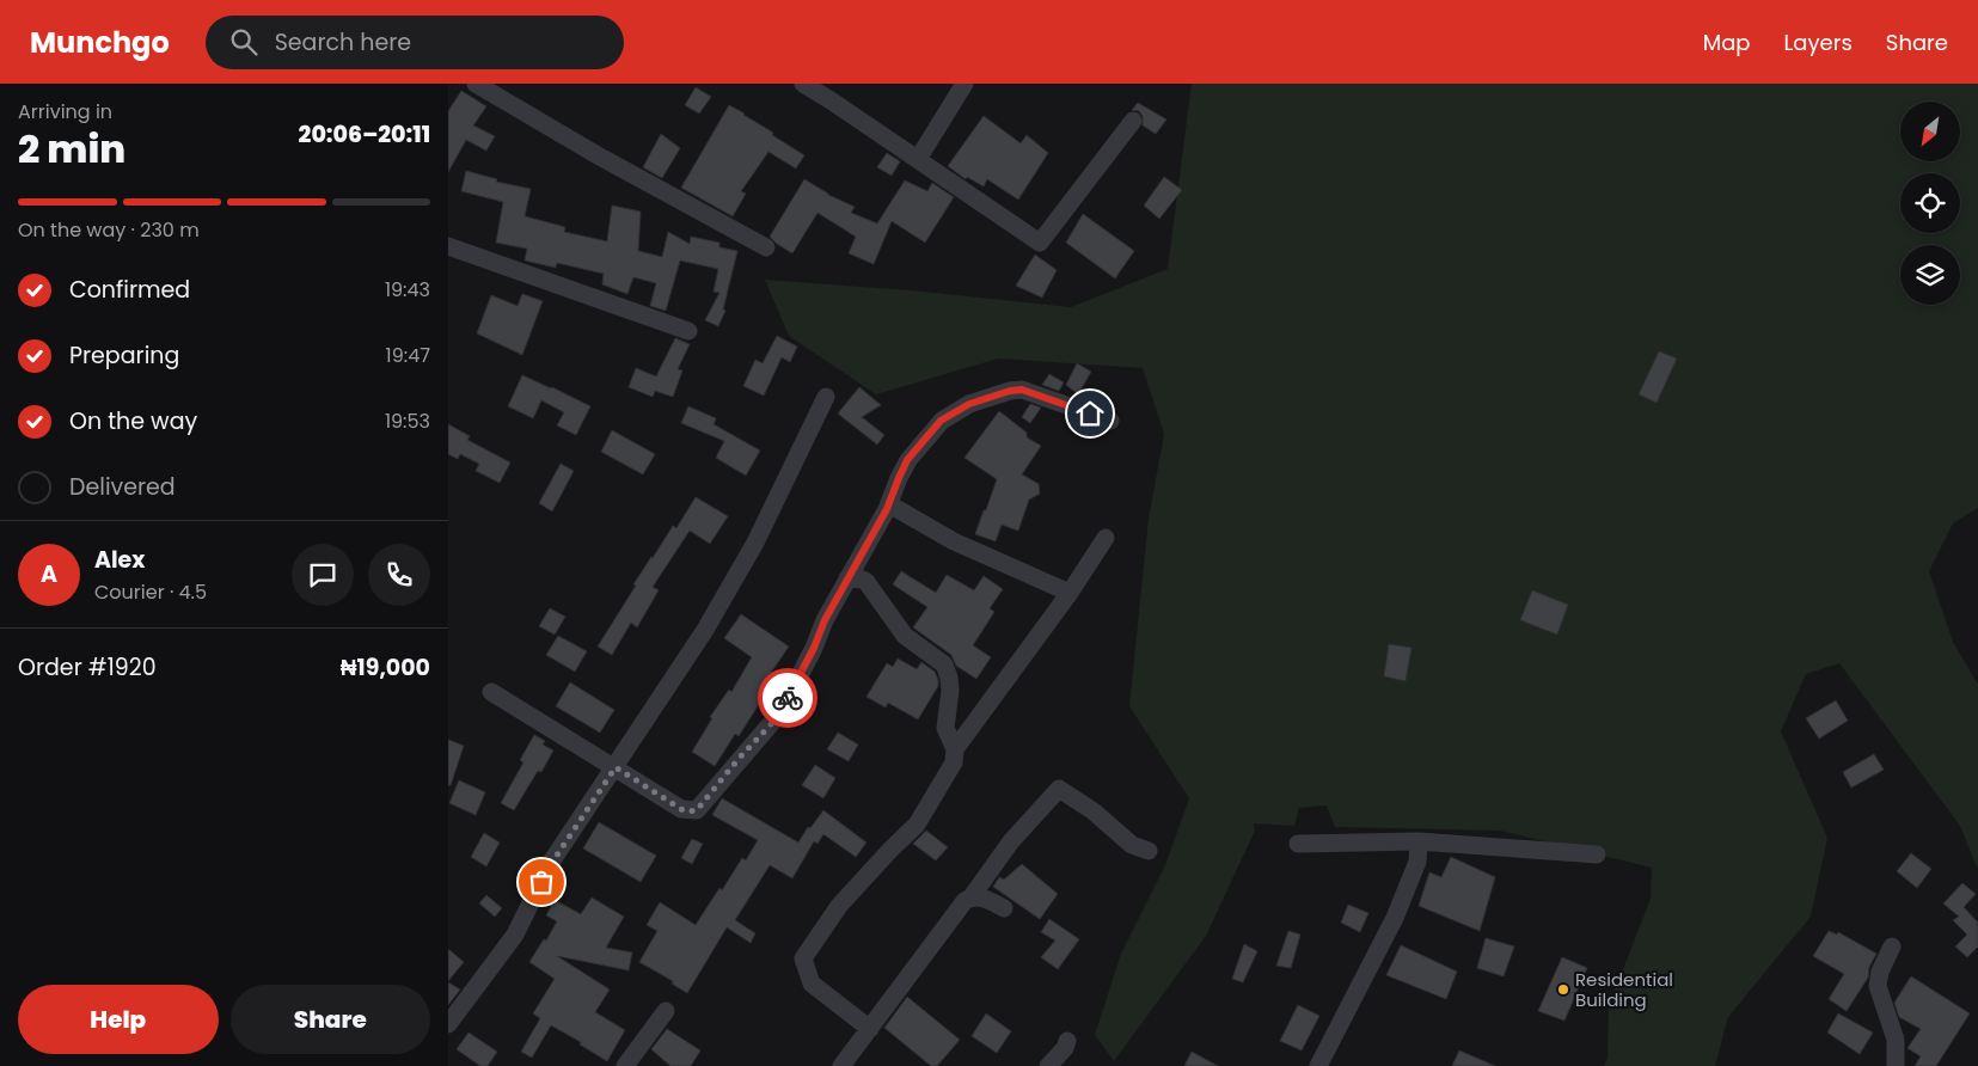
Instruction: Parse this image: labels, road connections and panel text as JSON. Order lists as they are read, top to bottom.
{
  "places": ["Residential Building"],
  "north": "bottom left",
  "page": {
    "header": "Munchgo",
    "search": "Search here",
    "nav": ["Map", "Layers", "Share"],
    "heading": ["2 min", "Arriving in", "20:06–20:11"],
    "panel": [
      "Alex",
      "Courier · 4.5",
      "Order #1920",
      "₦19,000"
    ],
    "bar": "On the way · 230 m",
    "list": [
      ["Confirmed", "19:43"],
      ["Preparing", "19:47"],
      ["On the way", "19:53"],
      "Delivered"
    ],
    "round": "A",
    "buttons": ["Help", "Share"]
  }
}
